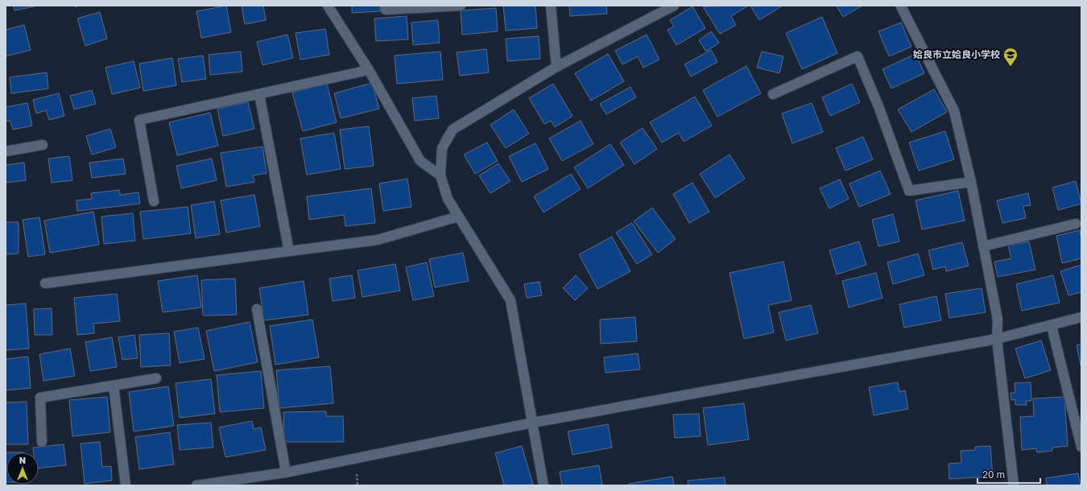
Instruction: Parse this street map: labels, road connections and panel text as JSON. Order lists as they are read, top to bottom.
{
  "places": {
    "school or university": ["姶良市立姶良小学校"]
  },
  "scale_bar": "20 m",
  "north": "top"
}
